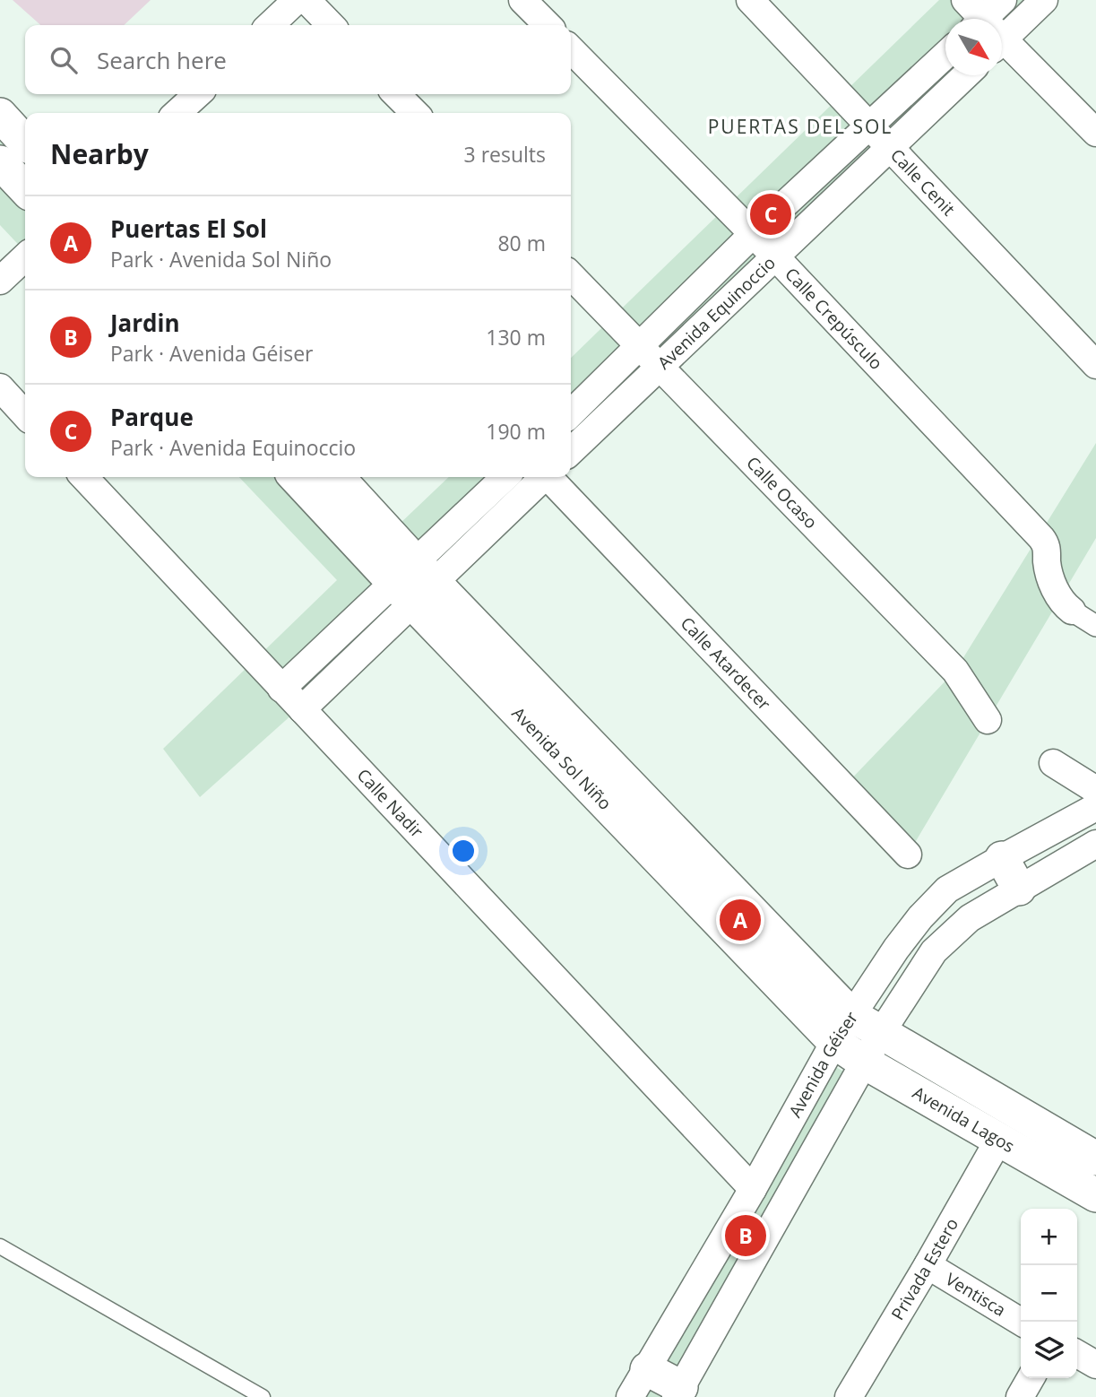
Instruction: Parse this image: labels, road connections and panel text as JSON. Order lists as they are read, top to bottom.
{
  "streets": {
    "street": [
      "Calle Cenit",
      "Avenida Equinoccio",
      "Calle Crepúsculo",
      "Calle Ocaso",
      "Calle Atardecer",
      "Avenida Sol Niño",
      "Calle Nadir",
      "Avenida Géiser",
      "Avenida Lagos",
      "Privada Estero",
      "Ventisca"
    ]
  },
  "crossings": [
    ["Calle Cenit", "Avenida Equinoccio"],
    ["Avenida Equinoccio", "Calle Crepúsculo"],
    ["Avenida Equinoccio", "Calle Ocaso"],
    ["Avenida Sol Niño", "Avenida Géiser"],
    ["Avenida Sol Niño", "Avenida Lagos"],
    ["Calle Nadir", "Avenida Géiser"],
    ["Avenida Géiser", "Avenida Lagos"],
    ["Avenida Lagos", "Privada Estero"],
    ["Privada Estero", "Ventisca"]
  ],
  "districts": ["PUERTAS DEL SOL"],
  "north": "bottom right",
  "page": {
    "search": "Search here",
    "heading": ["Nearby", "3 results"],
    "pins": ["C", "A", "B"],
    "list": [
      {
        "mark": "A",
        "name": "Puertas El Sol",
        "note": "Park · Avenida Sol Niño",
        "value": "80 m"
      },
      {
        "mark": "B",
        "name": "Jardin",
        "note": "Park · Avenida Géiser",
        "value": "130 m"
      },
      {
        "mark": "C",
        "name": "Parque",
        "note": "Park · Avenida Equinoccio",
        "value": "190 m"
      }
    ],
    "map_buttons": ["+", "−"]
  }
}
